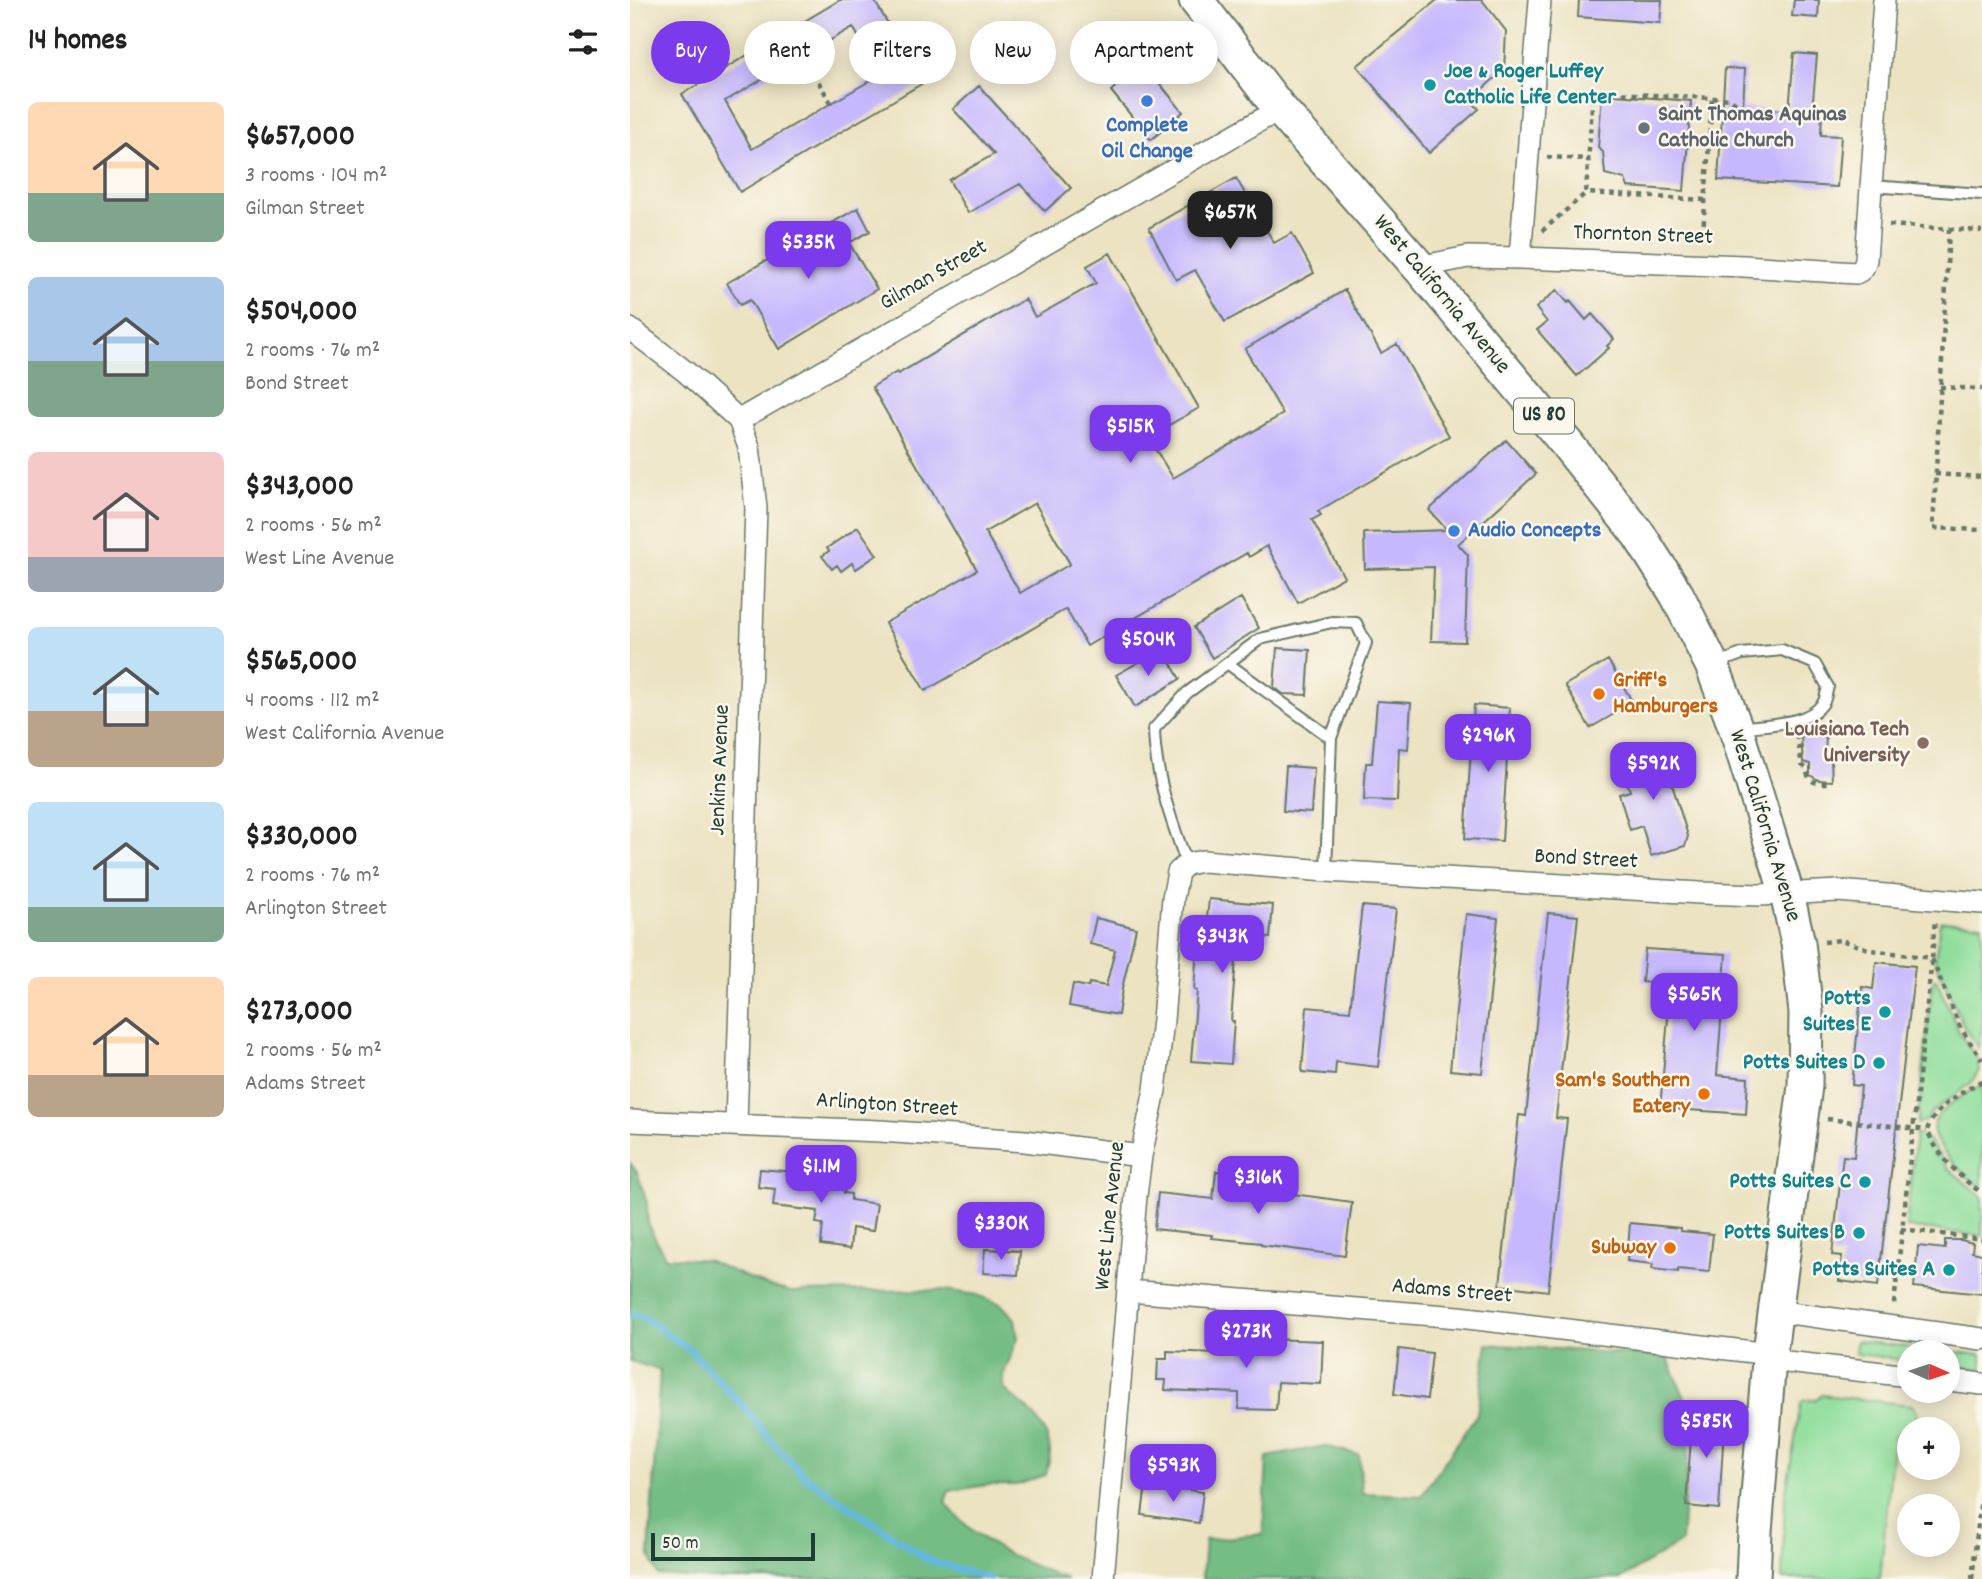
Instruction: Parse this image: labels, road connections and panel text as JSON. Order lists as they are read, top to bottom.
{
  "streets": {
    "main road": ["West California Avenue", "US 80"],
    "street": [
      "Thornton Street",
      "Gilman Street",
      "Jenkins Avenue",
      "Bond Street",
      "Arlington Street",
      "West Line Avenue",
      "Adams Street"
    ]
  },
  "crossings": [
    ["Thornton Street", "West California Avenue"],
    ["Gilman Street", "West California Avenue"],
    ["Gilman Street", "Jenkins Avenue"],
    ["West California Avenue", "Bond Street"],
    ["West California Avenue", "Adams Street"],
    ["Jenkins Avenue", "Arlington Street"],
    ["Bond Street", "West Line Avenue"],
    ["Arlington Street", "West Line Avenue"],
    ["West Line Avenue", "Adams Street"]
  ],
  "places": [
    "Joe & Roger Luffey Catholic Life Center",
    "Complete Oil Change",
    "Saint Thomas Aquinas Catholic Church",
    "Audio Concepts",
    "Griff's Hamburgers",
    "Louisiana Tech University",
    "Potts Suites E",
    "Potts Suites D",
    "Sam's Southern Eatery",
    "Potts Suites C",
    "Potts Suites B",
    "Subway",
    "Potts Suites A"
  ],
  "scale_bar": "50 m",
  "north": "right",
  "page": {
    "heading": "14 homes",
    "chip": [
      "Buy",
      "Rent",
      "Filters",
      "New",
      "Apartment"
    ],
    "list": [
      {
        "name": "$657,000",
        "note": "3 rooms · 104 m² · Gilman Street"
      },
      {
        "name": "$504,000",
        "note": "2 rooms · 76 m² · Bond Street"
      },
      {
        "name": "$343,000",
        "note": "2 rooms · 56 m² · West Line Avenue"
      },
      {
        "name": "$565,000",
        "note": "4 rooms · 112 m² · West California Avenue"
      },
      {
        "name": "$330,000",
        "note": "2 rooms · 76 m² · Arlington Street"
      },
      {
        "name": "$273,000",
        "note": "2 rooms · 56 m² · Adams Street"
      }
    ],
    "price": [
      "$657K",
      "$535K",
      "$515K",
      "$504K",
      "$296K",
      "$592K",
      "$343K",
      "$565K",
      "$1.1M",
      "$316K",
      "$330K",
      "$273K",
      "$585K",
      "$593K"
    ],
    "map_buttons": ["+", "−"],
    "scale": "50 m"
  }
}
